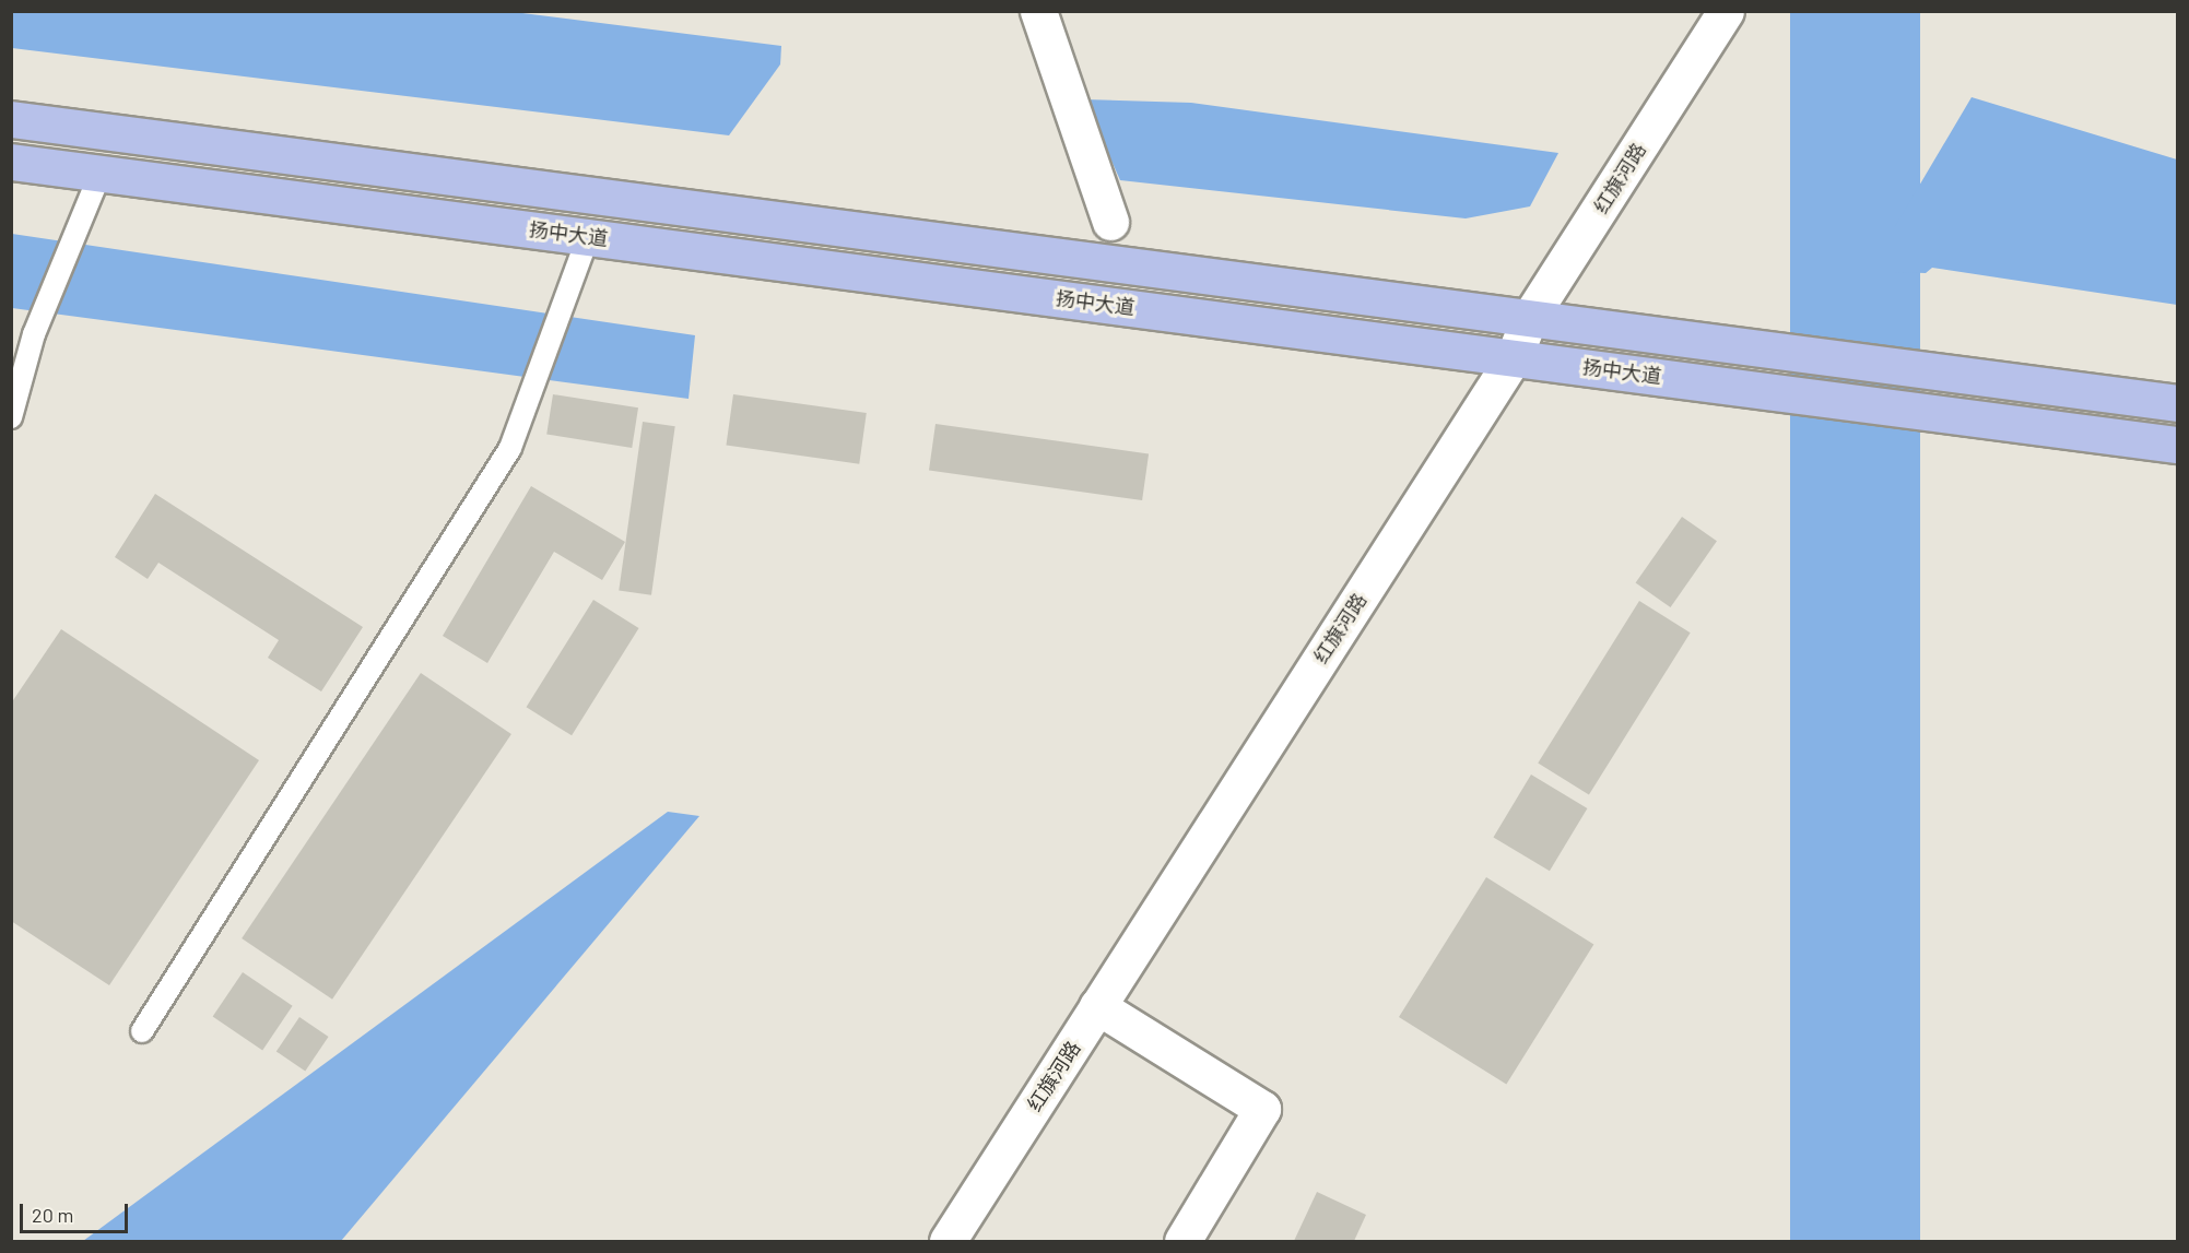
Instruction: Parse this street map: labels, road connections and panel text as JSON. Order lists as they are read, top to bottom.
{
  "streets": {
    "main road": ["扬中大道"],
    "street": ["红旗河路"]
  },
  "crossings": [
    ["红旗河路", "扬中大道"]
  ],
  "scale_bar": "20 m"
}
